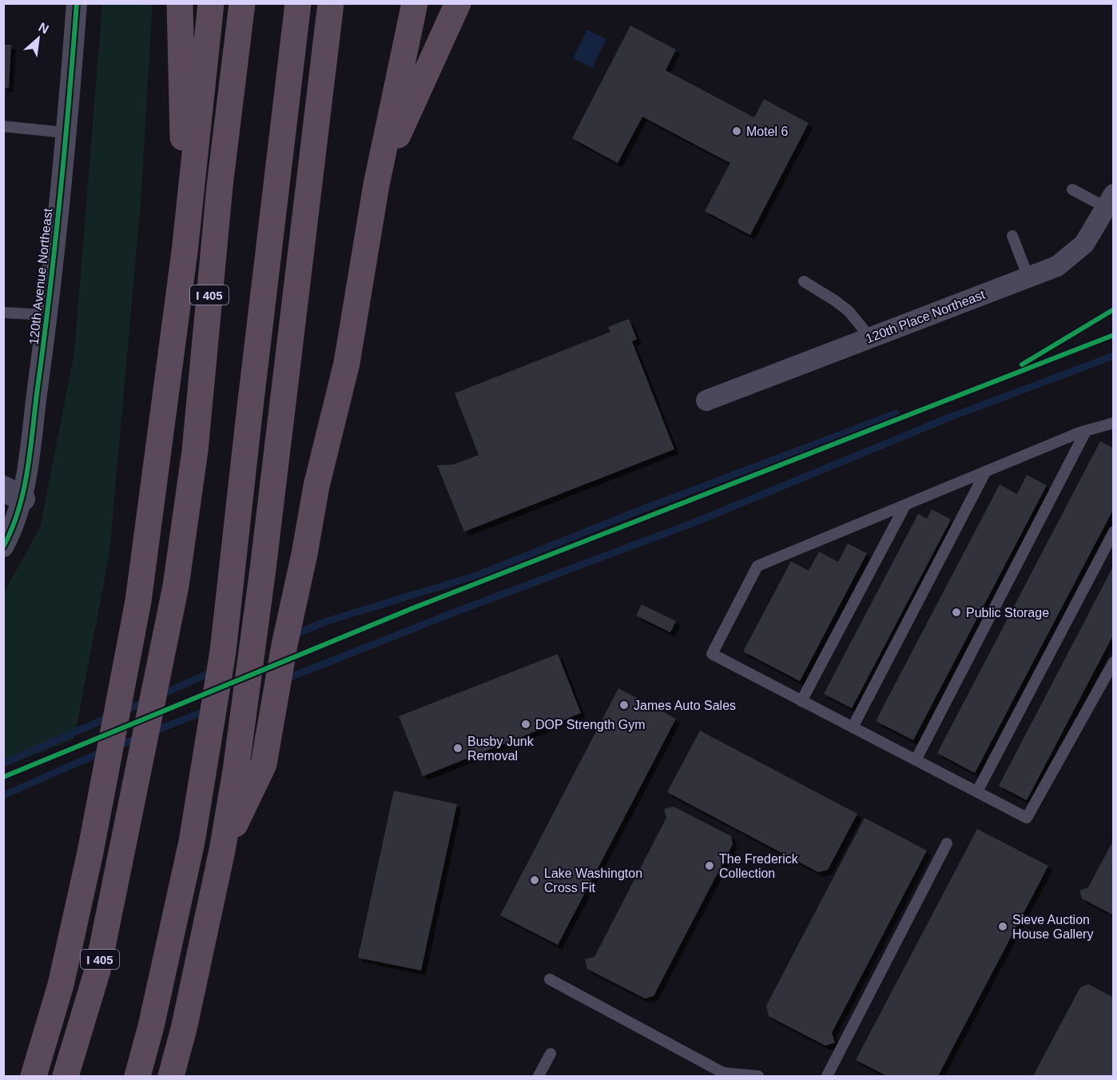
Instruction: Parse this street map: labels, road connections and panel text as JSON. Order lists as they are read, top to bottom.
{
  "streets": {
    "highway": ["I 405"],
    "street": ["120th Avenue Northeast", "120th Place Northeast"]
  },
  "places": [
    "Motel 6",
    "Public Storage",
    "James Auto Sales",
    "DOP Strength Gym",
    "Busby Junk Removal",
    "The Frederick Collection",
    "Lake Washington Cross Fit",
    "Sieve Auction House Gallery"
  ],
  "north": "top right"
}
